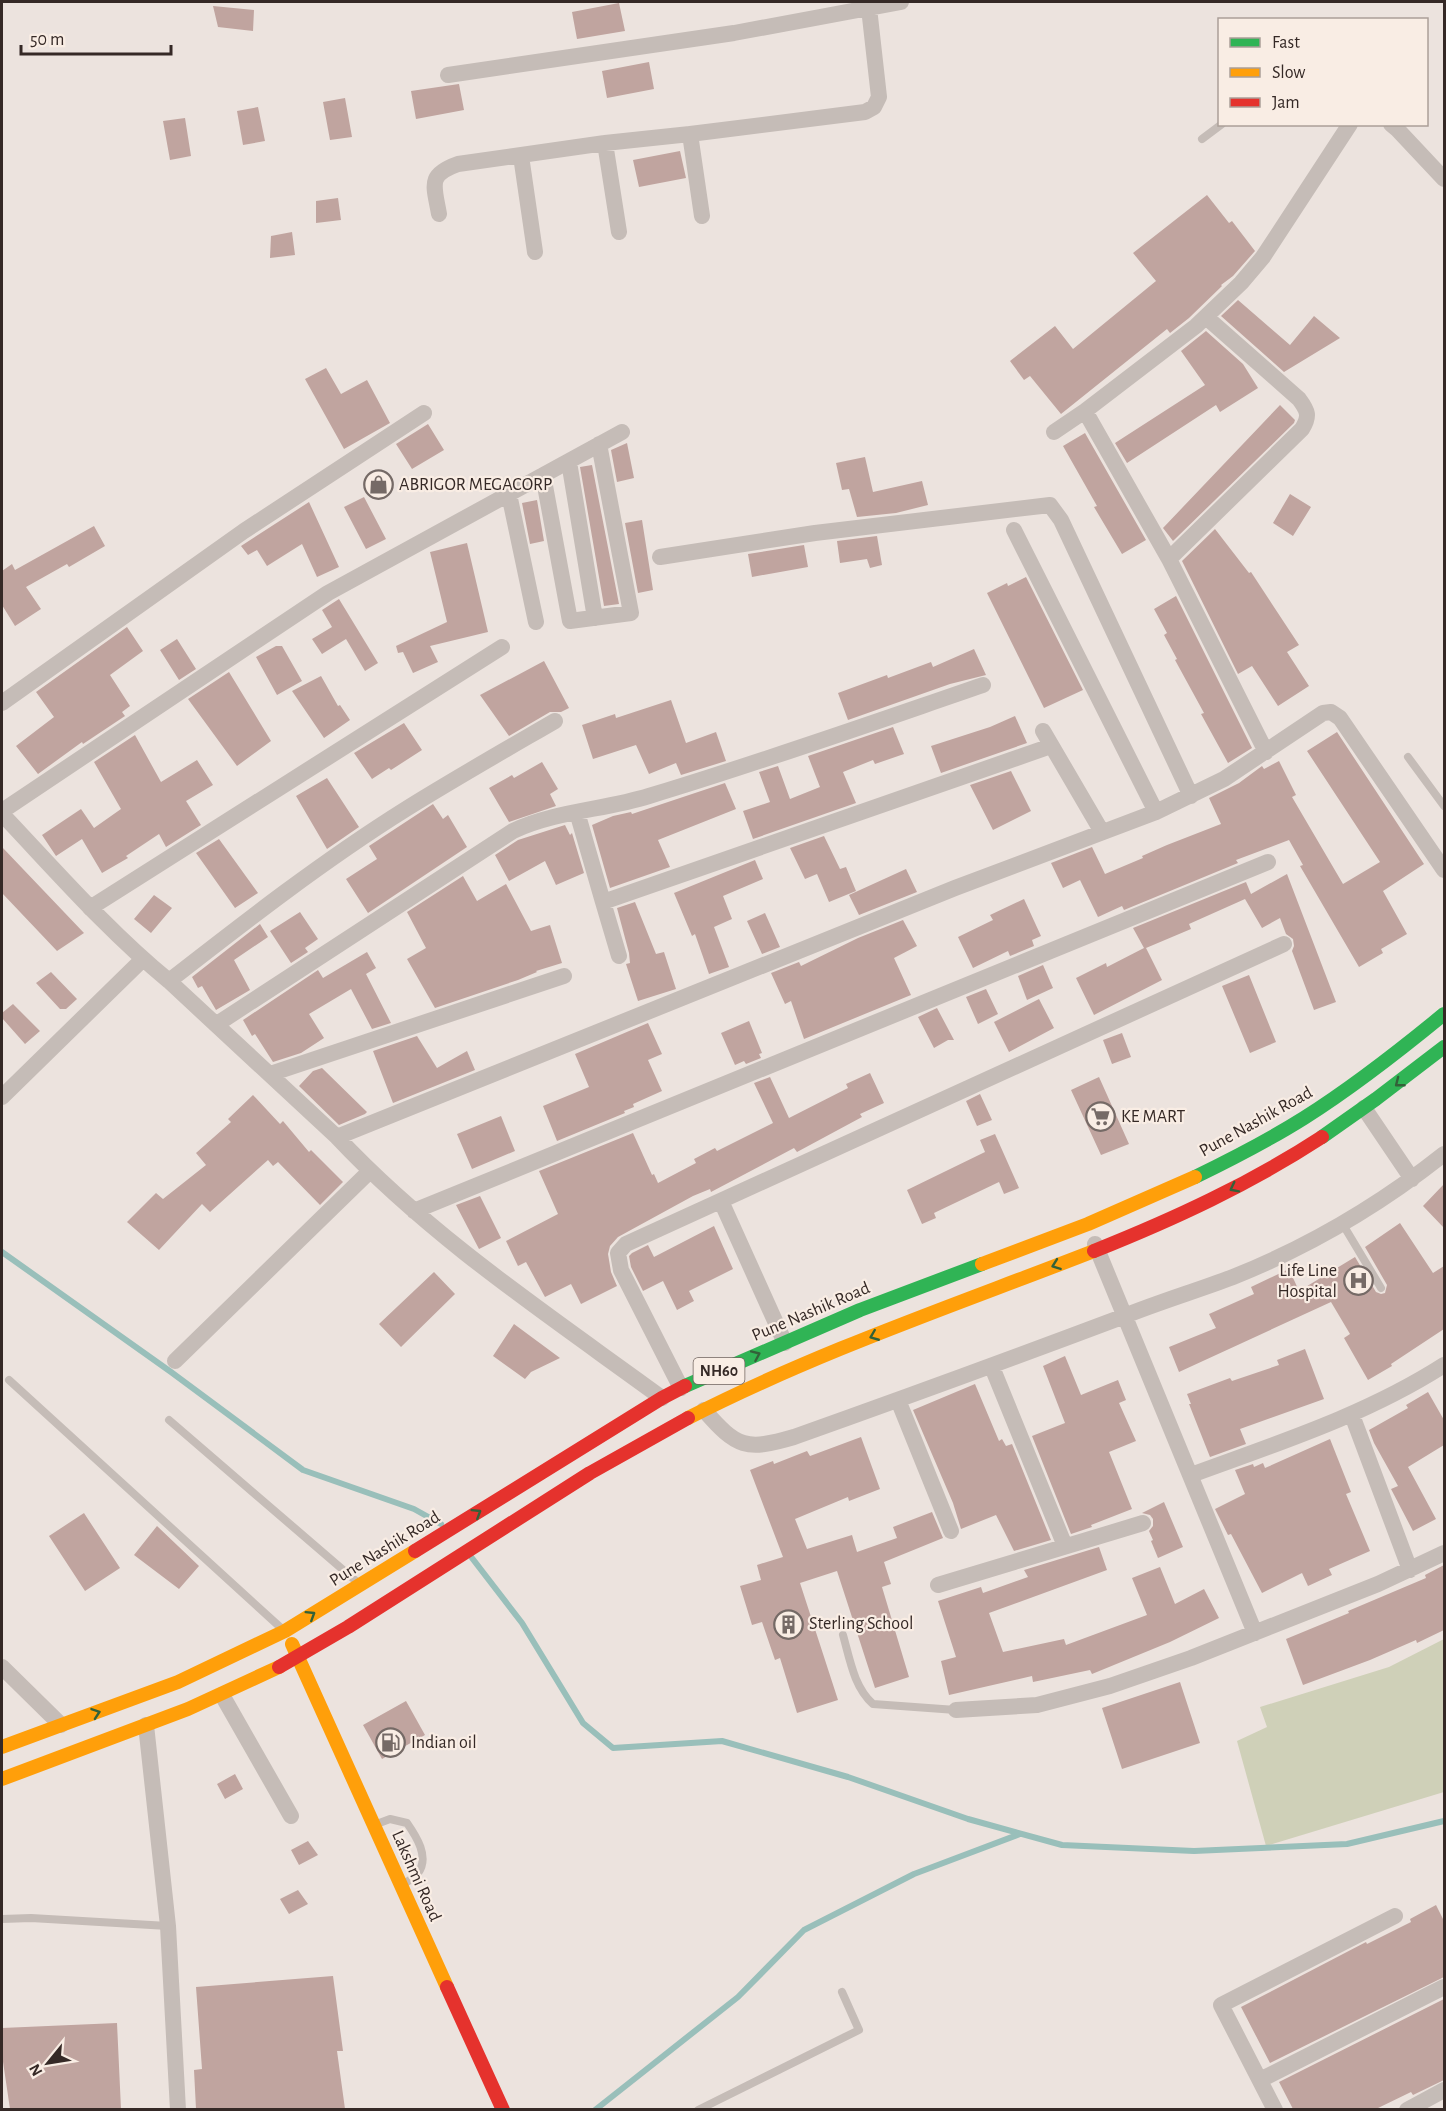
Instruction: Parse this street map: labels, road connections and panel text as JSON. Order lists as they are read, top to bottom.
{
  "streets": {
    "main road": ["Pune Nashik Road", "NH60", "Lakshmi Road"]
  },
  "crossings": [
    ["Pune Nashik Road", "Lakshmi Road"],
    ["NH60", "Lakshmi Road"]
  ],
  "places": {
    "shop": ["ABRIGOR MEGACORP"],
    "supermarket": ["KE MART"],
    "hospital": ["Life Line Hospital"],
    "building": ["Sterling School"],
    "fuel station": ["Indian oil"]
  },
  "legend": ["Fast", "Slow", "Jam"],
  "scale_bar": "50 m",
  "north": "bottom left"
}
